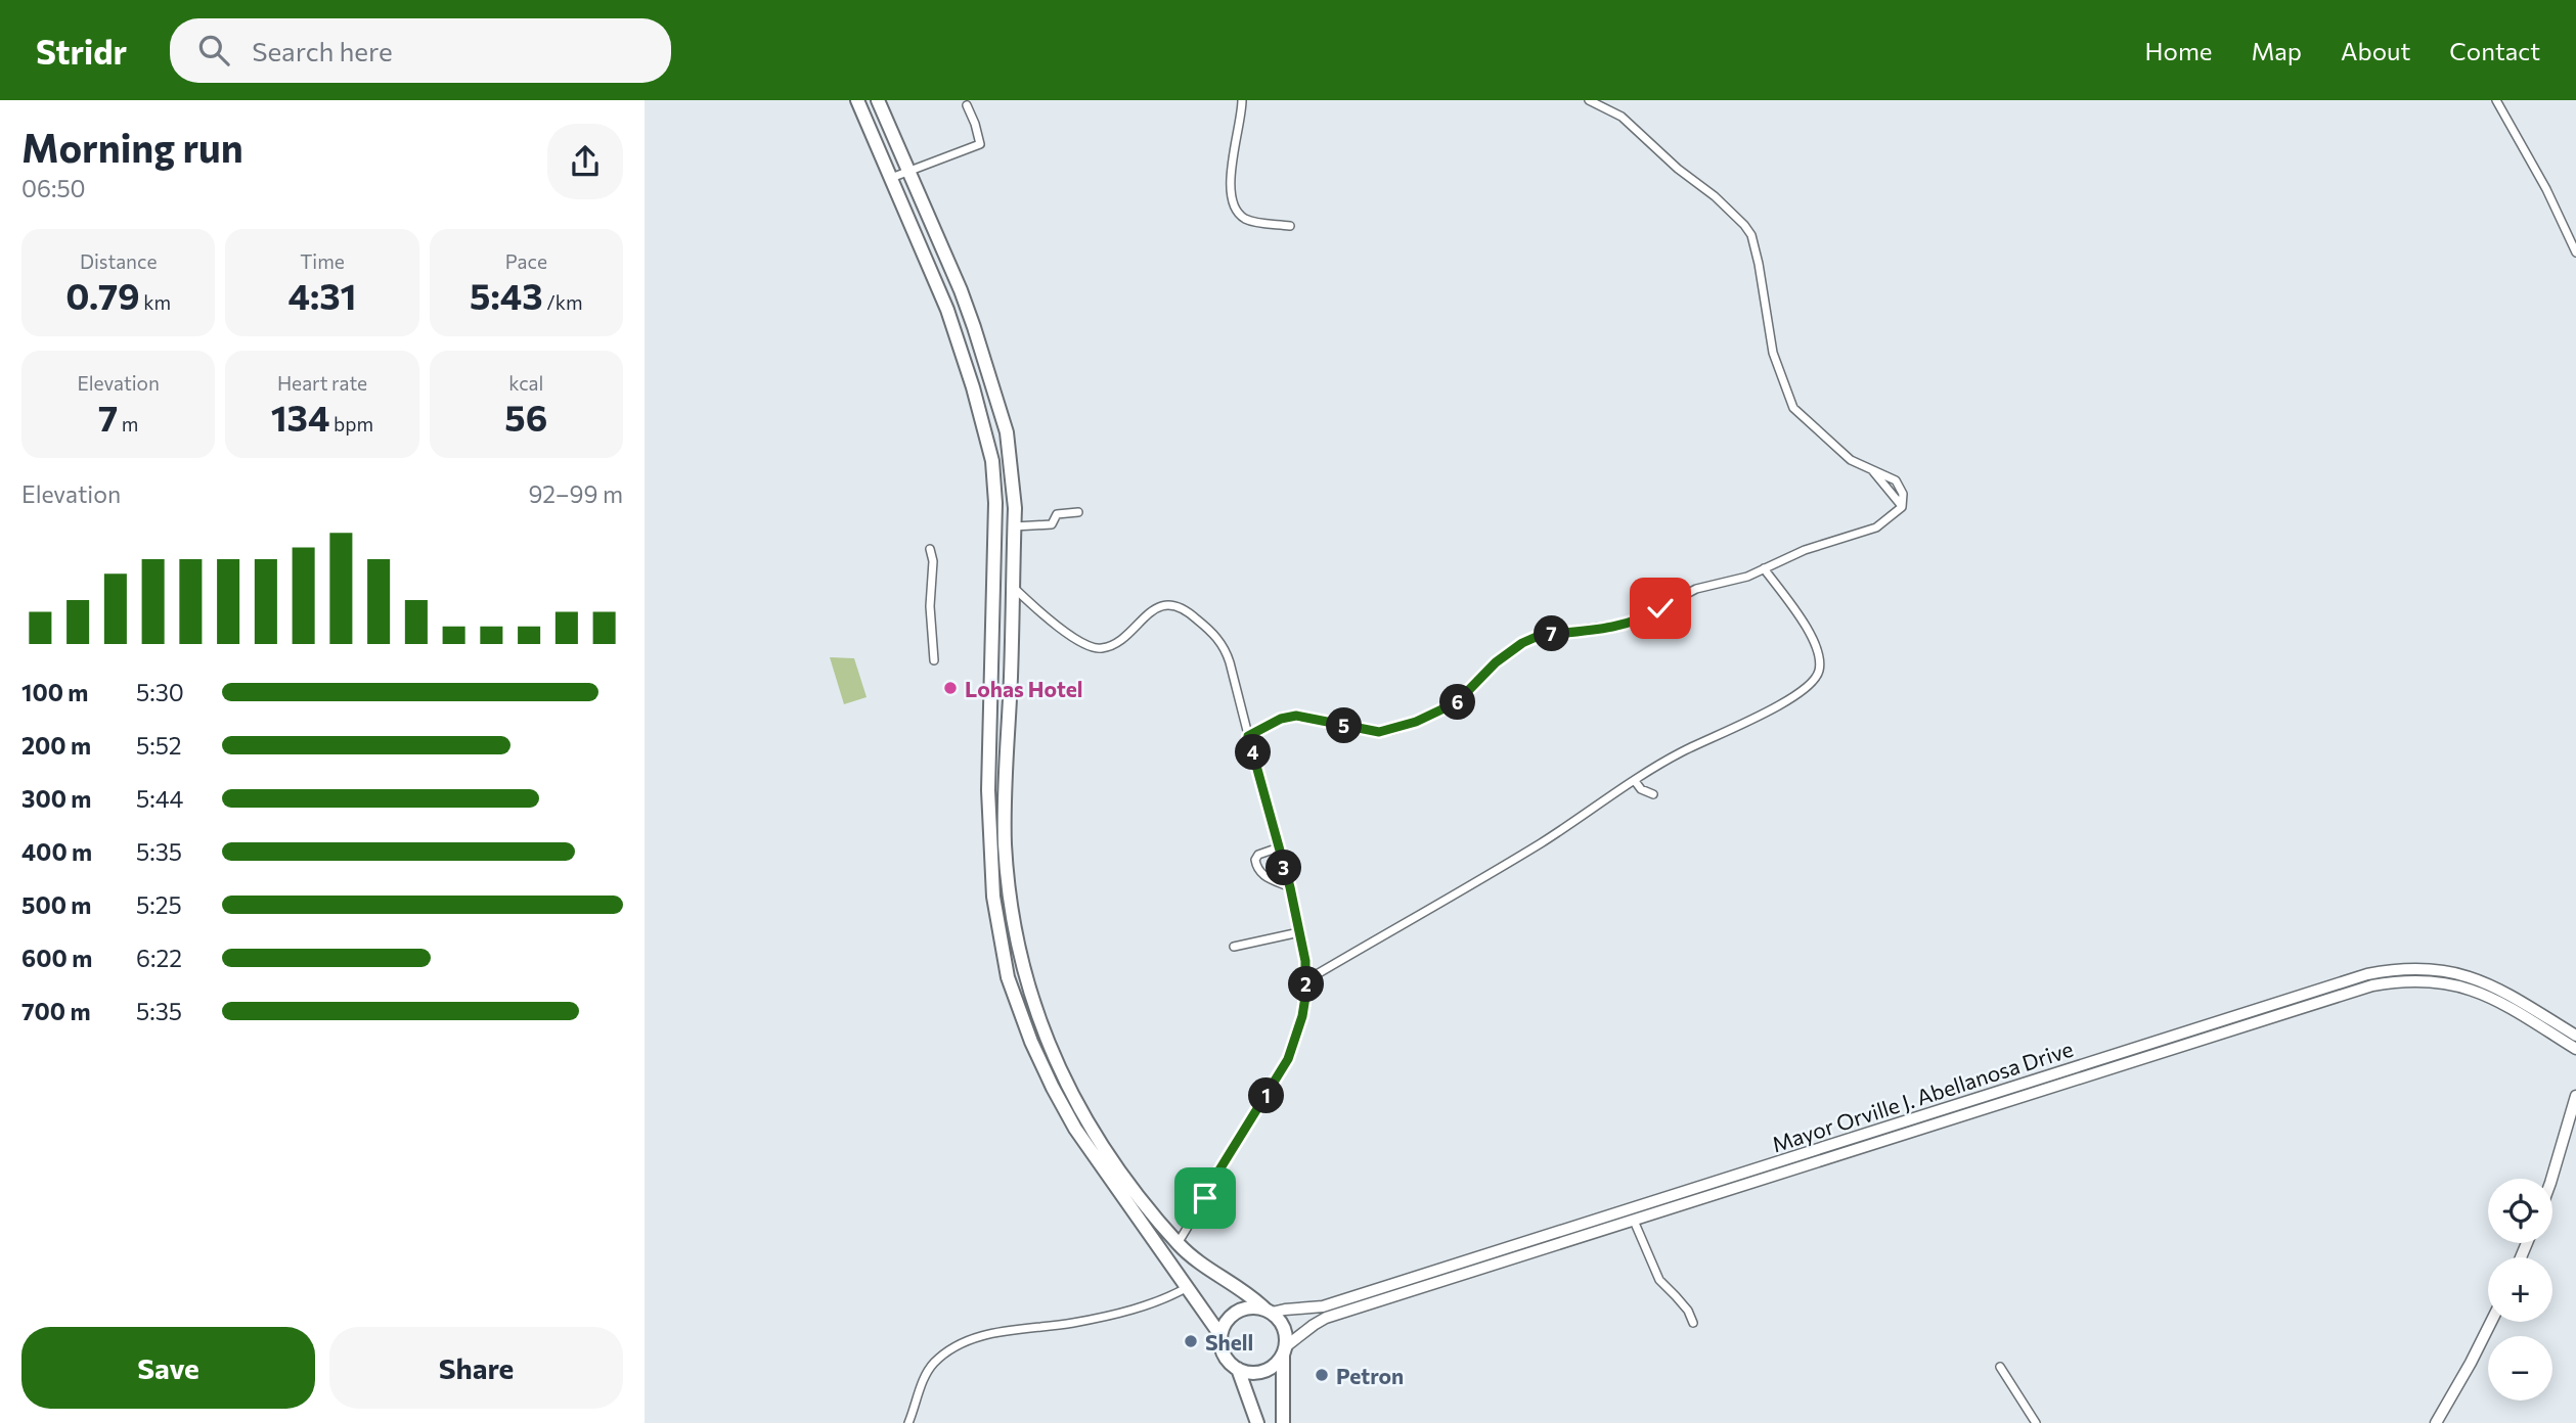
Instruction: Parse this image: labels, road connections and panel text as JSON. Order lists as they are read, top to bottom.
{
  "streets": {
    "main road": ["Mayor Orville J. Abellanosa Drive"]
  },
  "places": ["Lohas Hotel", "Shell", "Petron"],
  "page": {
    "header": "Stridr",
    "search": "Search here",
    "nav": [
      "Home",
      "Map",
      "About",
      "Contact"
    ],
    "heading": ["Morning run", "06:50"],
    "stats": [
      ["Distance", "0.79 km"],
      ["Time", "4:31"],
      ["Pace", "5:43 /km"],
      ["Elevation", "7 m"],
      ["Heart rate", "134 bpm"],
      ["kcal", "56"]
    ],
    "chart": ["Elevation", "92–99 m"],
    "pins": [
      "7",
      "6",
      "5",
      "4",
      "3",
      "2",
      "1"
    ],
    "list": [
      {
        "name": "100 m",
        "note": "5:30"
      },
      {
        "name": "200 m",
        "note": "5:52"
      },
      {
        "name": "300 m",
        "note": "5:44"
      },
      {
        "name": "400 m",
        "note": "5:35"
      },
      {
        "name": "500 m",
        "note": "5:25"
      },
      {
        "name": "600 m",
        "note": "6:22"
      },
      {
        "name": "700 m",
        "note": "5:35"
      }
    ],
    "map_buttons": ["+", "−"],
    "buttons": ["Save", "Share"]
  }
}
